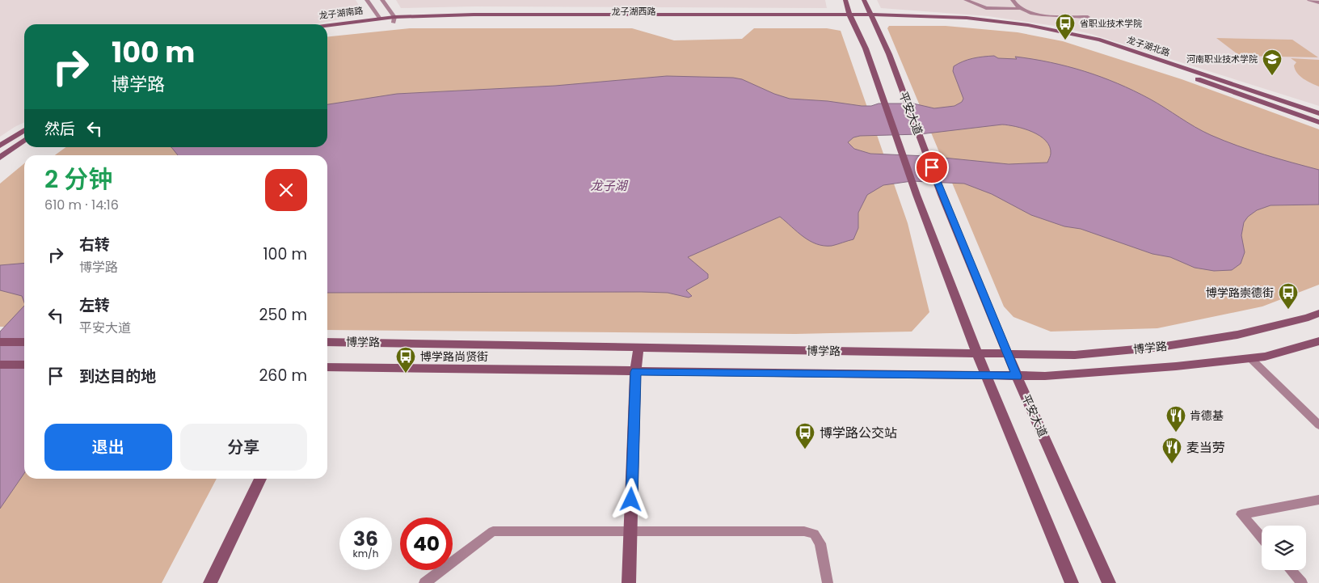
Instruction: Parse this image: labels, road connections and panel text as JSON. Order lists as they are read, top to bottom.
{
  "streets": {
    "main road": [
      "龙子湖西路",
      "龙子湖南路",
      "龙子湖北路",
      "平安大道",
      "博学路"
    ]
  },
  "crossings": [
    ["龙子湖西路", "龙子湖南路"],
    ["龙子湖西路", "龙子湖北路"],
    ["龙子湖西路", "平安大道"],
    ["龙子湖北路", "平安大道"],
    ["平安大道", "博学路"]
  ],
  "water": ["龙子湖"],
  "places": {
    "bus stop": [
      "省职业技术学院",
      "博学路崇德街",
      "博学路尚贤街",
      "博学路公交站"
    ],
    "school or university": ["河南职业技术学院"],
    "restaurant": ["肯德基", "麦当劳"]
  },
  "page": {
    "turn": ["100 m", "博学路"],
    "then": "然后",
    "heading": ["2 分钟", "610 m · 14:16"],
    "list": [
      {
        "name": "右转",
        "note": "博学路",
        "value": "100 m"
      },
      {
        "name": "左转",
        "note": "平安大道",
        "value": "250 m"
      },
      {
        "name": "到达目的地",
        "value": "260 m"
      }
    ],
    "buttons": ["退出", "分享"],
    "speed": "36 km/h",
    "limit": "40"
  }
}
